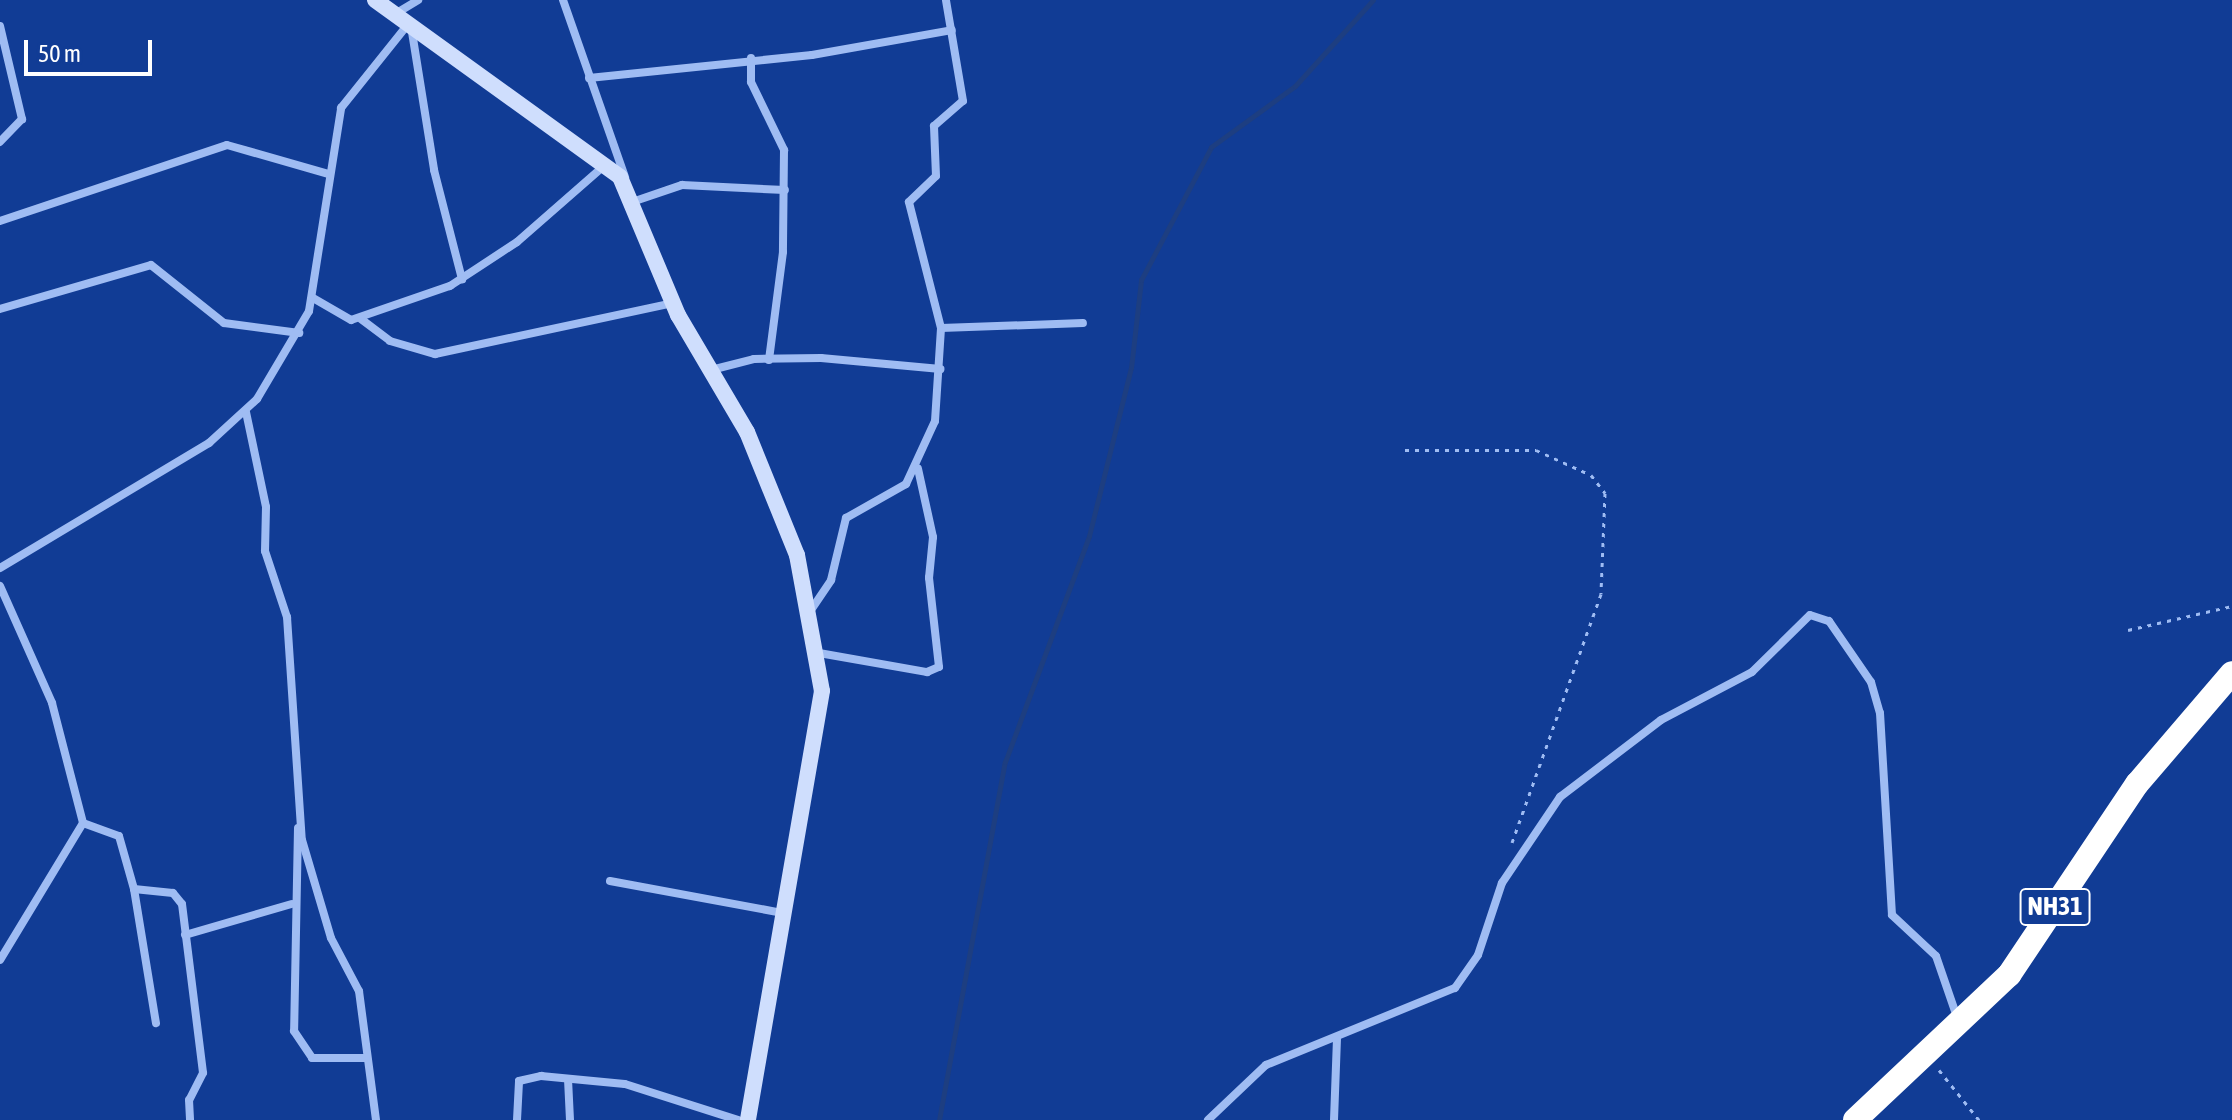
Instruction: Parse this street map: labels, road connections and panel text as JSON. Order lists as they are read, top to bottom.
{
  "streets": {
    "highway": ["NH31"]
  },
  "scale_bar": "50 m"
}
